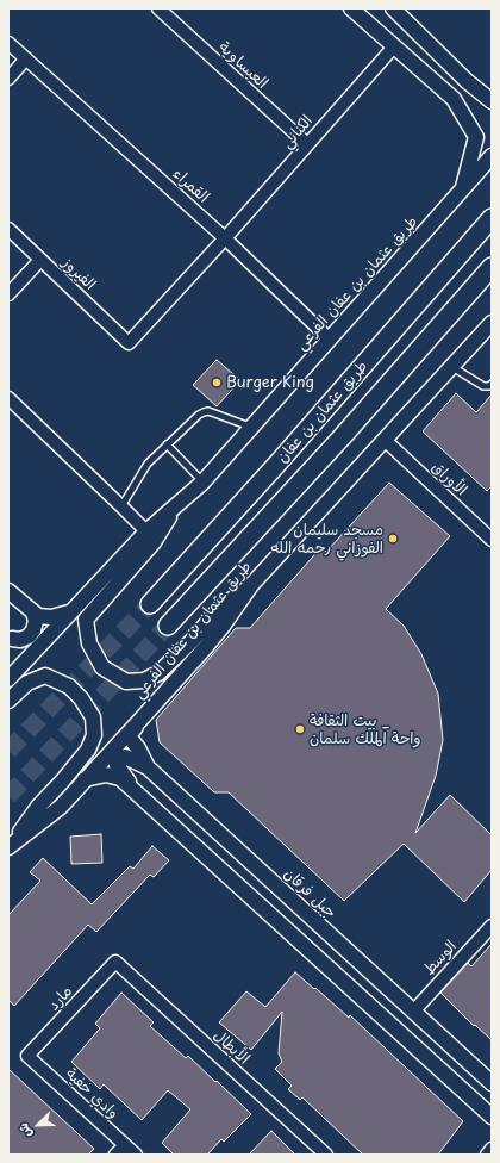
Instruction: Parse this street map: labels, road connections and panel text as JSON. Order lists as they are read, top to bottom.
{
  "streets": {
    "main road": ["طريق عثمان بن عفان"],
    "street": [
      "العيساوية",
      "الكناني",
      "القمراء",
      "الفيروز",
      "طريق عثمان بن عفان الفرعي",
      "الأوراق",
      "جبل فرقان",
      "الوسط",
      "مارد",
      "الأبطال",
      "وادي خفية"
    ]
  },
  "crossings": [
    ["العيساوية", "الكناني"],
    ["الكناني", "القمراء"],
    ["الكناني", "الفيروز"],
    ["القمراء", "طريق عثمان بن عفان الفرعي"],
    ["طريق عثمان بن عفان الفرعي", "الأوراق"],
    ["طريق عثمان بن عفان الفرعي", "جبل فرقان"],
    ["جبل فرقان", "الوسط"],
    ["مارد", "الأبطال"],
    ["مارد", "وادي خفية"]
  ],
  "places": ["Burger King", "مسجد سليمان الفوزاني رحمه الله", "بيت الثقافة _ واحة الملك سلمان"],
  "north": "bottom left"
}
